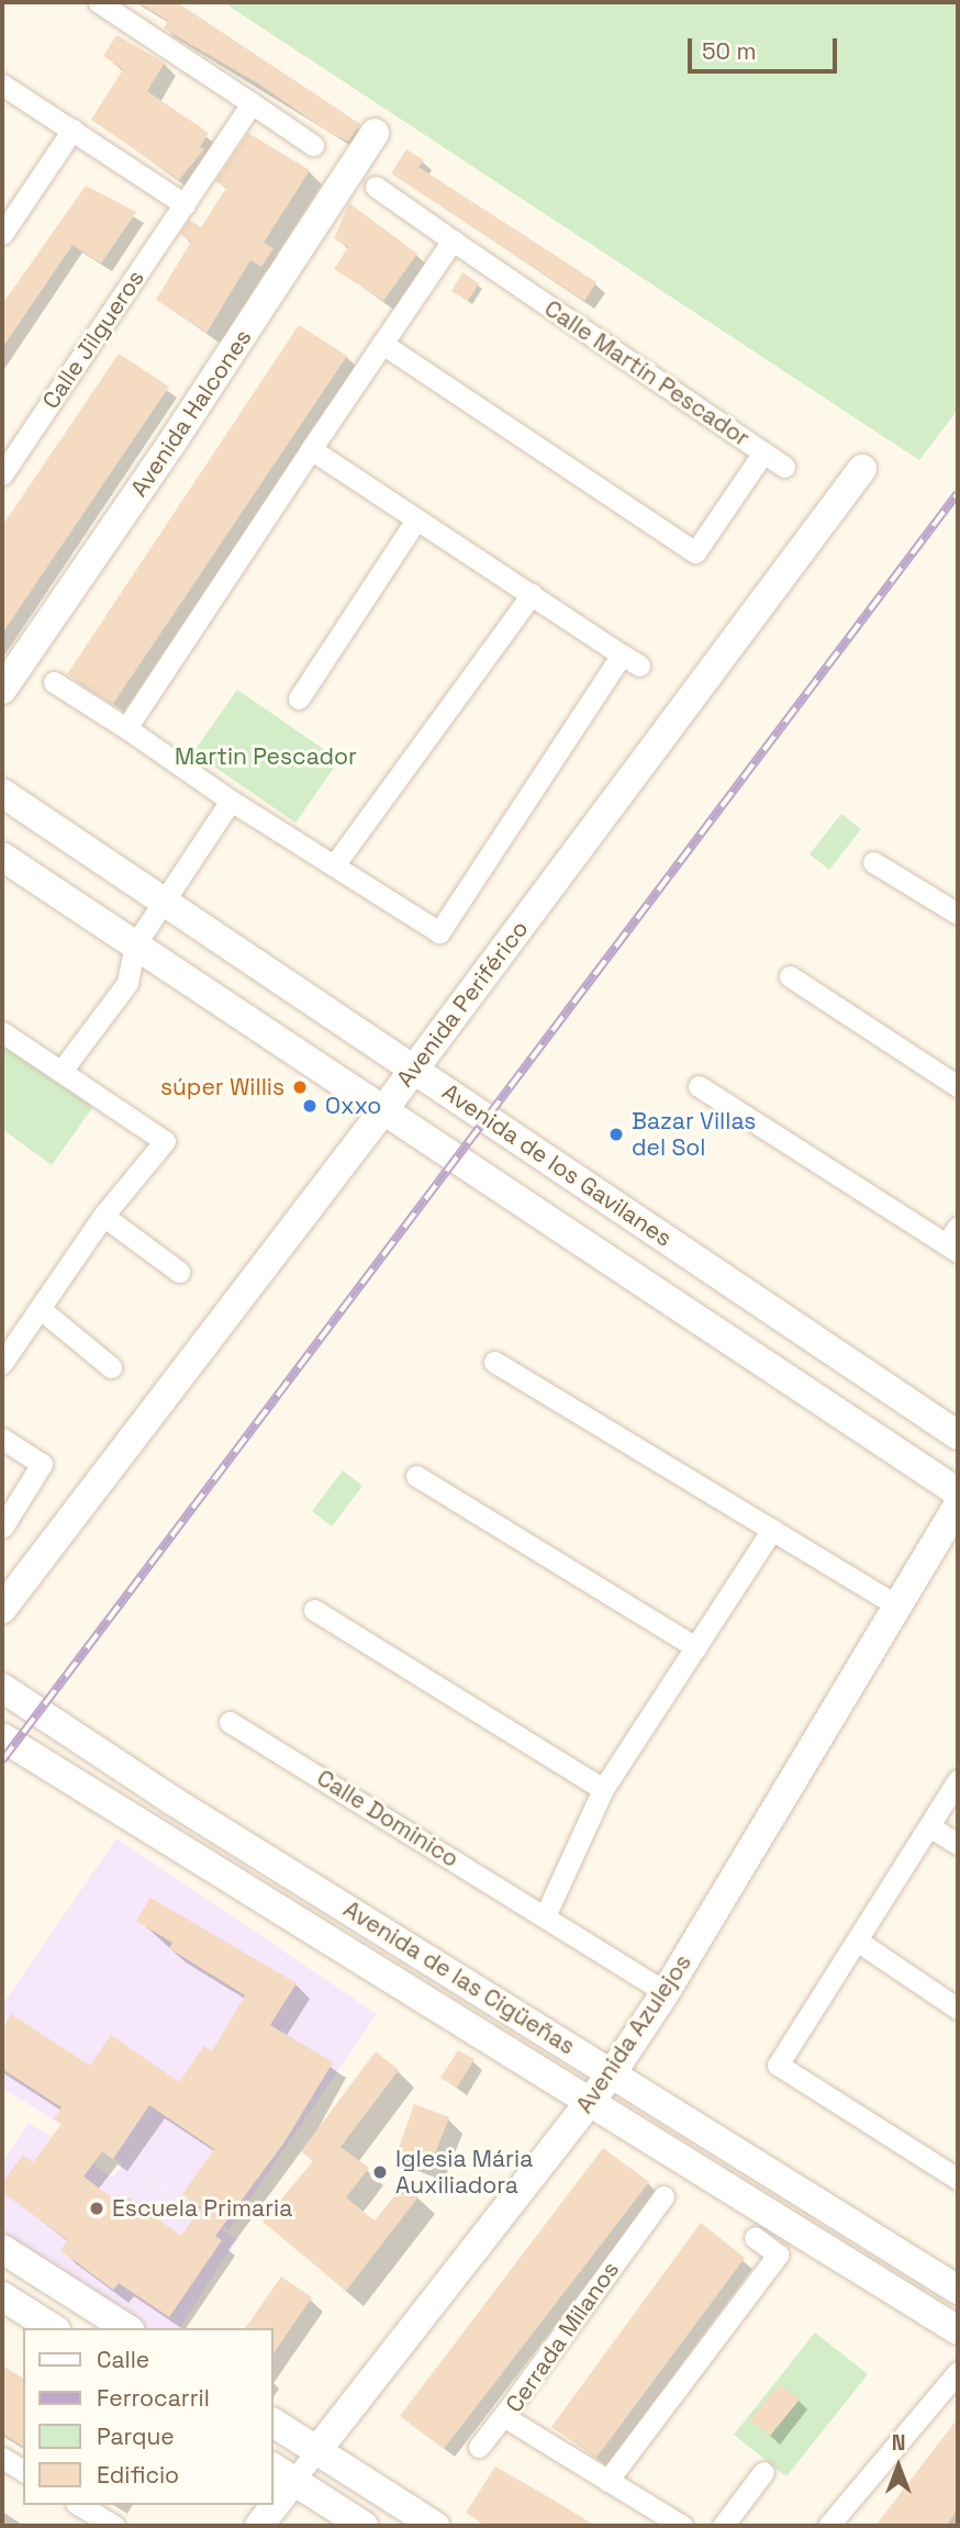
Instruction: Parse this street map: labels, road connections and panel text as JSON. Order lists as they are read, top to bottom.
{
  "streets": {
    "main road": [
      "Avenida Halcones",
      "Avenida Periférico",
      "Avenida de los Gavilanes",
      "Avenida de las Cigüeñas",
      "Avenida Azulejos"
    ],
    "street": [
      "Calle Jilgueros",
      "Calle Martín Pescador",
      "Calle Dominico",
      "Cerrada Milanos"
    ]
  },
  "crossings": [
    ["Avenida Periférico", "Avenida de los Gavilanes"],
    ["Calle Dominico", "Avenida Azulejos"],
    ["Avenida de las Cigüeñas", "Avenida Azulejos"]
  ],
  "parks": ["Martin Pescador"],
  "places": [
    "súper Willis",
    "Oxxo",
    "Bazar Villas del Sol",
    "Iglesia Mária Auxiliadora",
    "Escuela Primaria"
  ],
  "legend": [
    "Calle",
    "Ferrocarril",
    "Parque",
    "Edificio"
  ],
  "scale_bar": "50 m",
  "north": "top"
}
